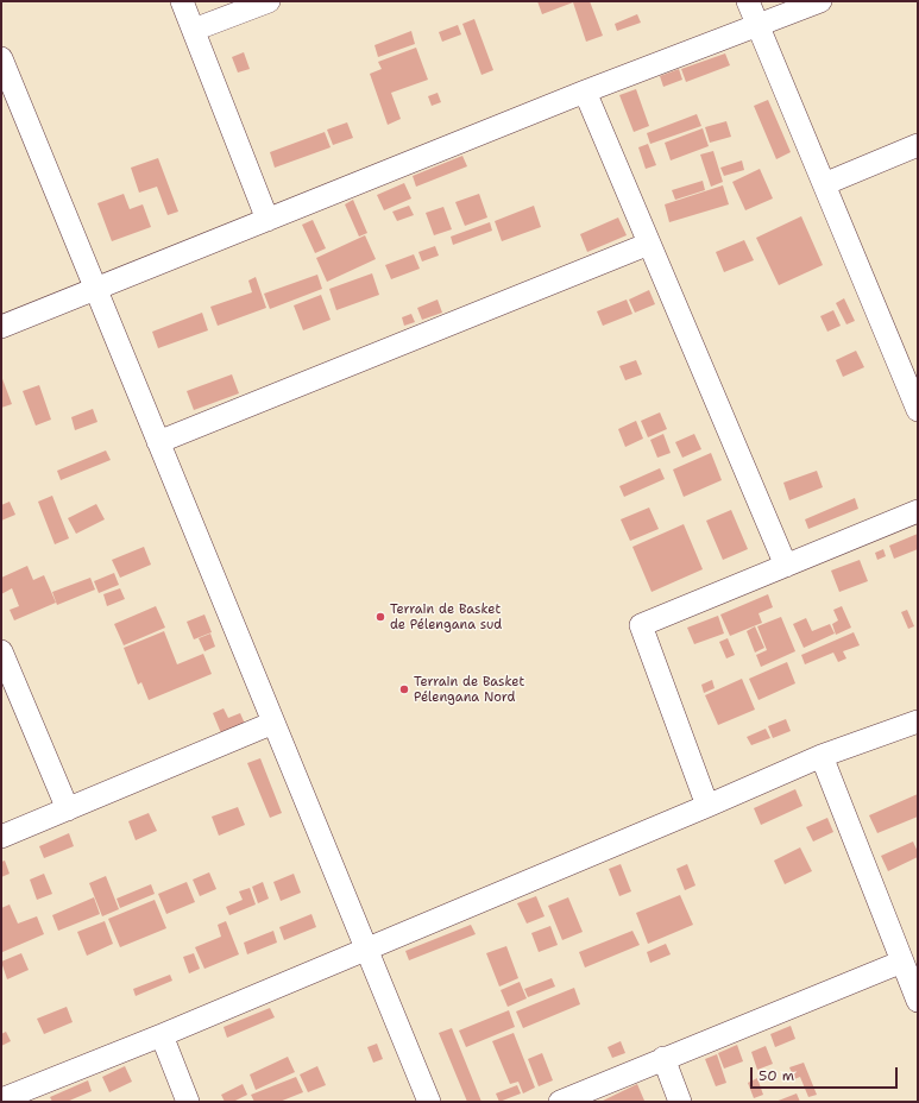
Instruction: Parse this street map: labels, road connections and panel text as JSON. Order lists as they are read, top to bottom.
{
  "places": ["Terrain de Basket de Pélengana sud", "Terrain de Basket Pélengana Nord"],
  "scale_bar": "50 m"
}
